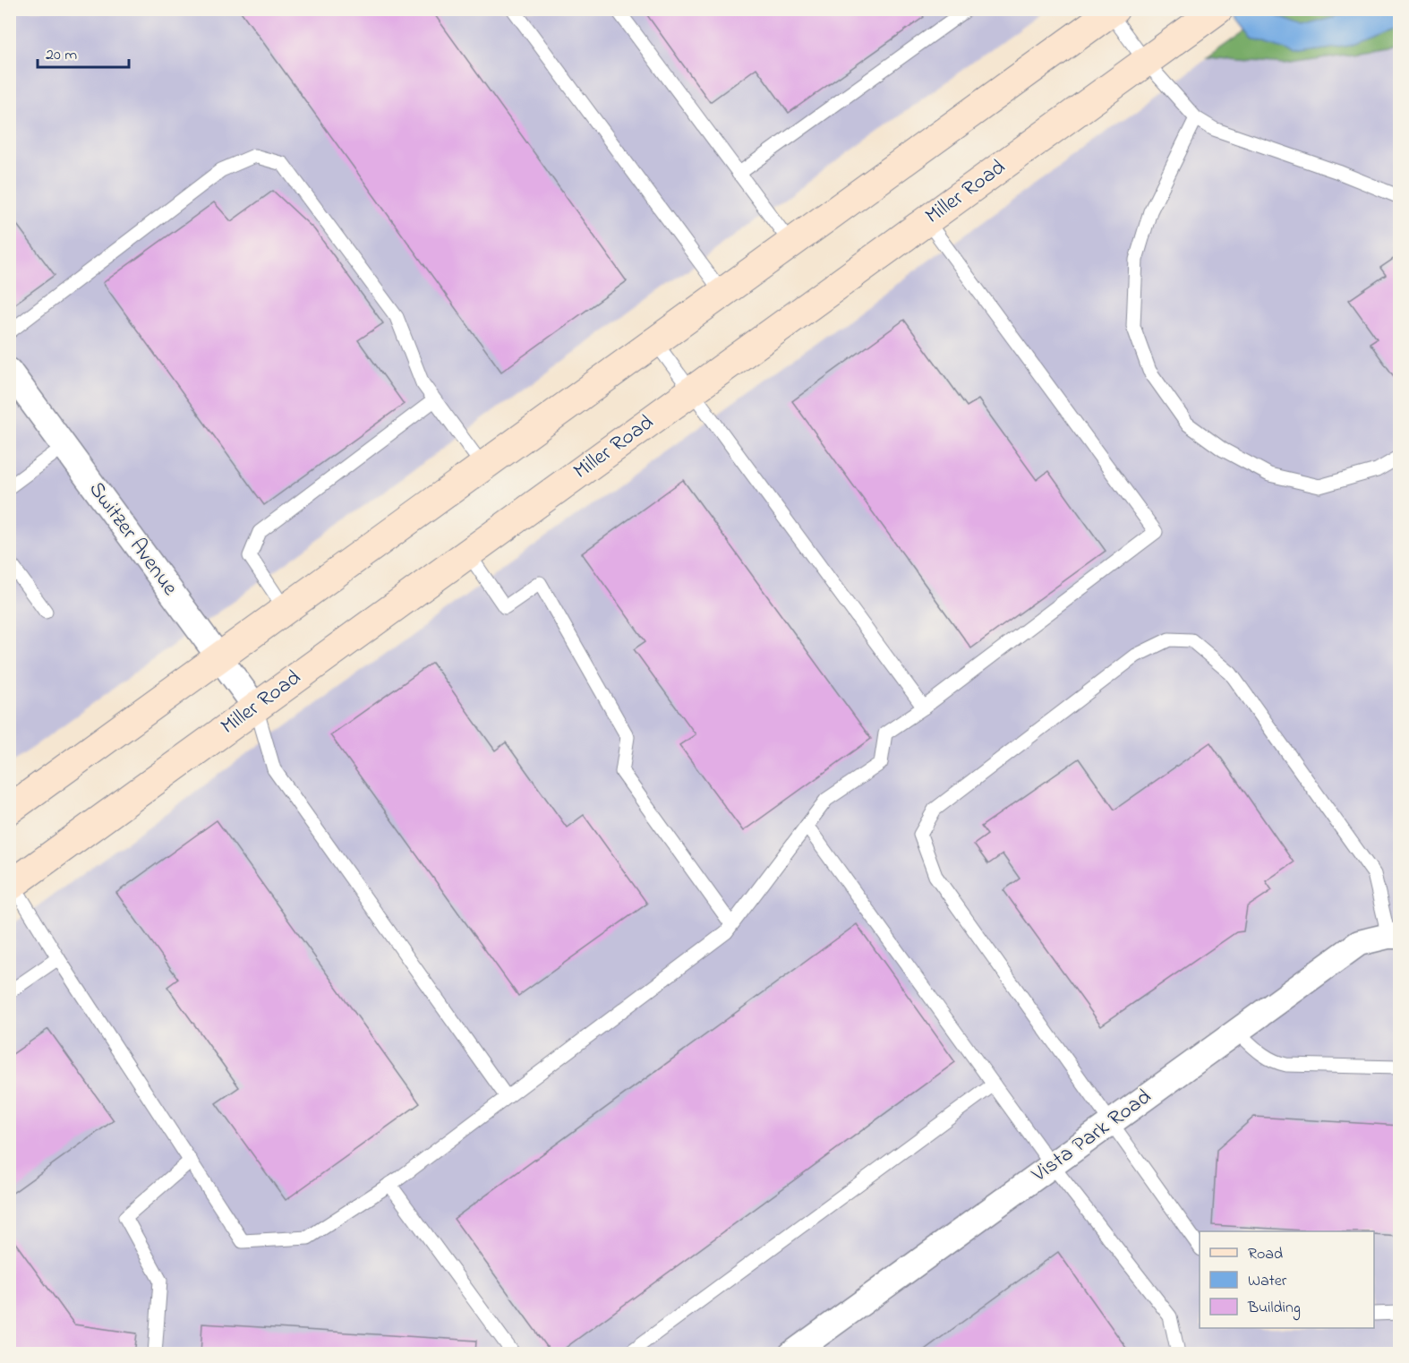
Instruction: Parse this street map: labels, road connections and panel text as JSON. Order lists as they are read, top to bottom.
{
  "streets": {
    "main road": ["Miller Road"],
    "street": ["Switzer Avenue", "Vista Park Road"]
  },
  "crossings": [
    ["Miller Road", "Switzer Avenue"]
  ],
  "legend": ["Road", "Water", "Building"],
  "scale_bar": "20 m"
}
